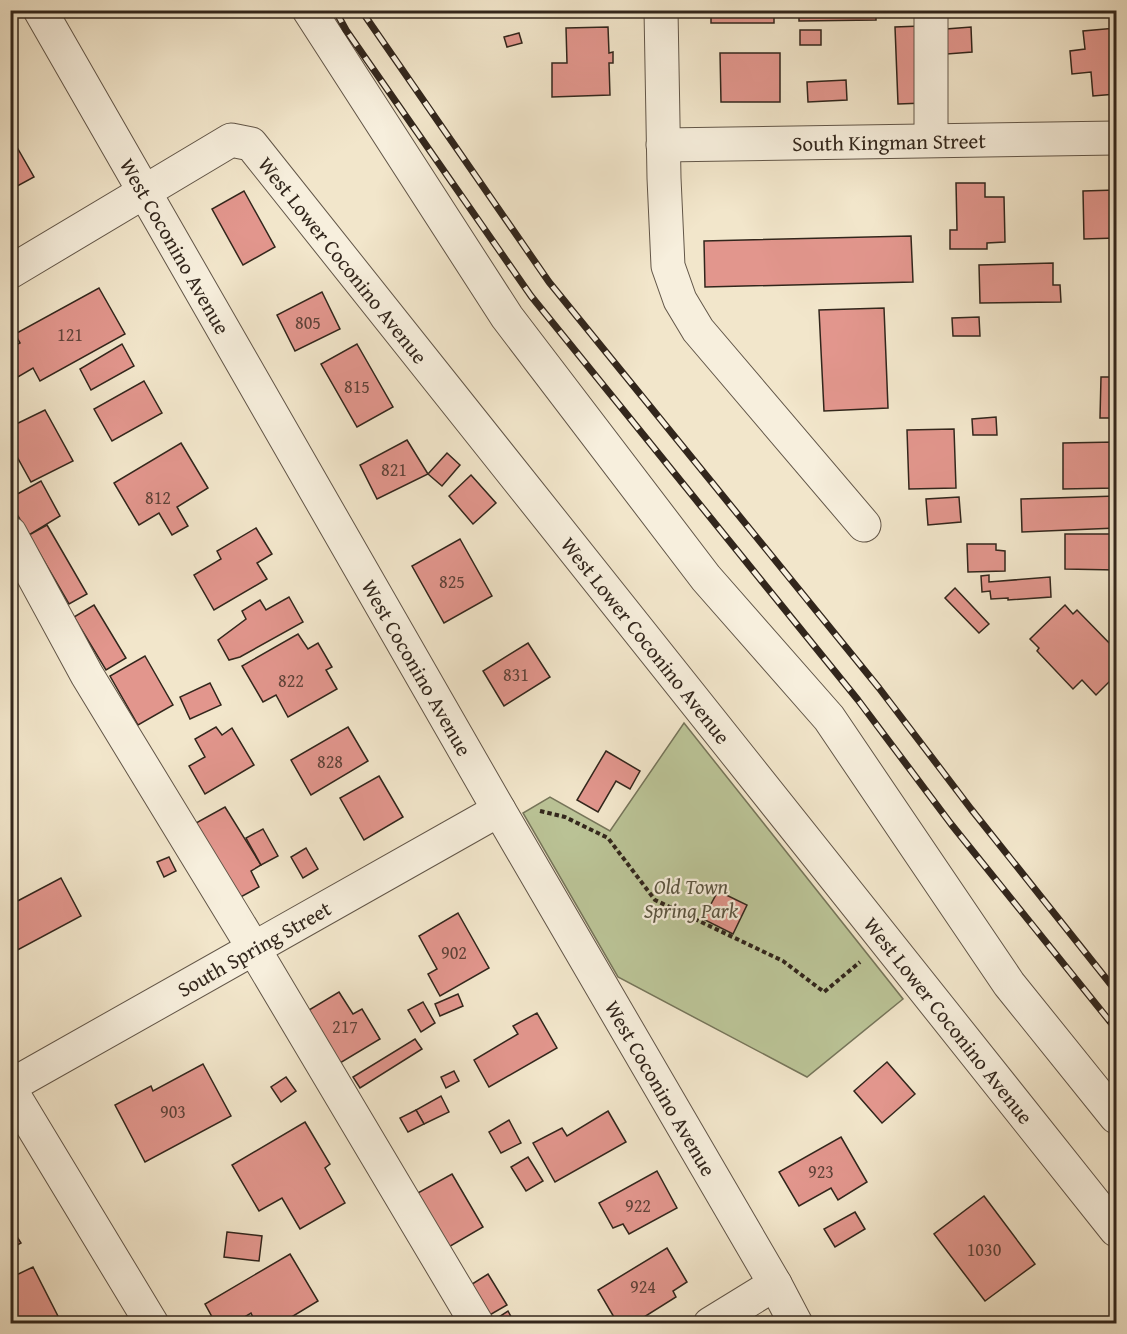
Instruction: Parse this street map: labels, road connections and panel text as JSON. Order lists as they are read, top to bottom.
{
  "streets": {
    "street": [
      "South Kingman Street",
      "West Coconino Avenue",
      "West Lower Coconino Avenue",
      "South Spring Street"
    ]
  },
  "crossings": [
    ["West Coconino Avenue", "West Lower Coconino Avenue"],
    ["West Coconino Avenue", "South Spring Street"]
  ],
  "parks": ["Old Town Spring Park"],
  "house_numbers": [
    "805",
    "121",
    "815",
    "821",
    "812",
    "825",
    "831",
    "822",
    "828",
    "902",
    "217",
    "903",
    "923",
    "922",
    "1030",
    "924"
  ]
}
